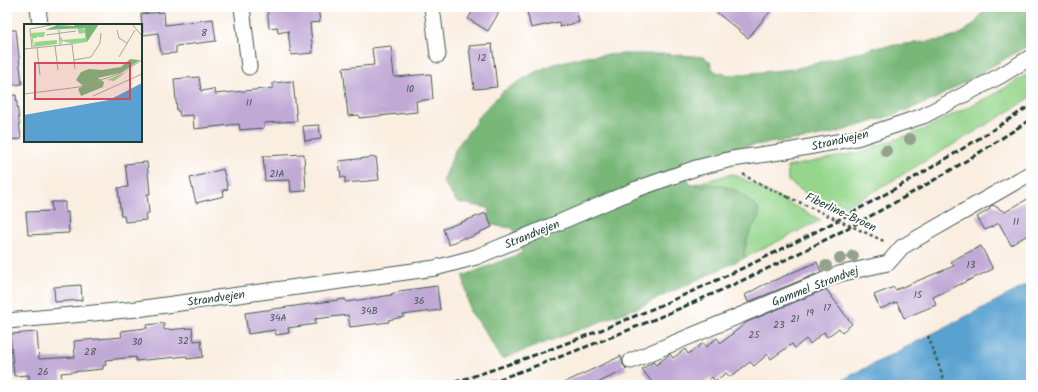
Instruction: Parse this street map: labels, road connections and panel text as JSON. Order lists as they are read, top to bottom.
{
  "streets": {
    "street": ["Strandvejen", "Gammel Strandvej"],
    "path": ["Fiberline-Broen"]
  },
  "crossings": [
    ["Strandvejen", "Fiberline-Broen"]
  ],
  "house_numbers": [
    "8",
    "12",
    "10",
    "11",
    "21A",
    "11",
    "13",
    "15",
    "36",
    "17",
    "34B",
    "19",
    "34A",
    "21",
    "23",
    "25",
    "32",
    "30",
    "28",
    "26"
  ]
}
